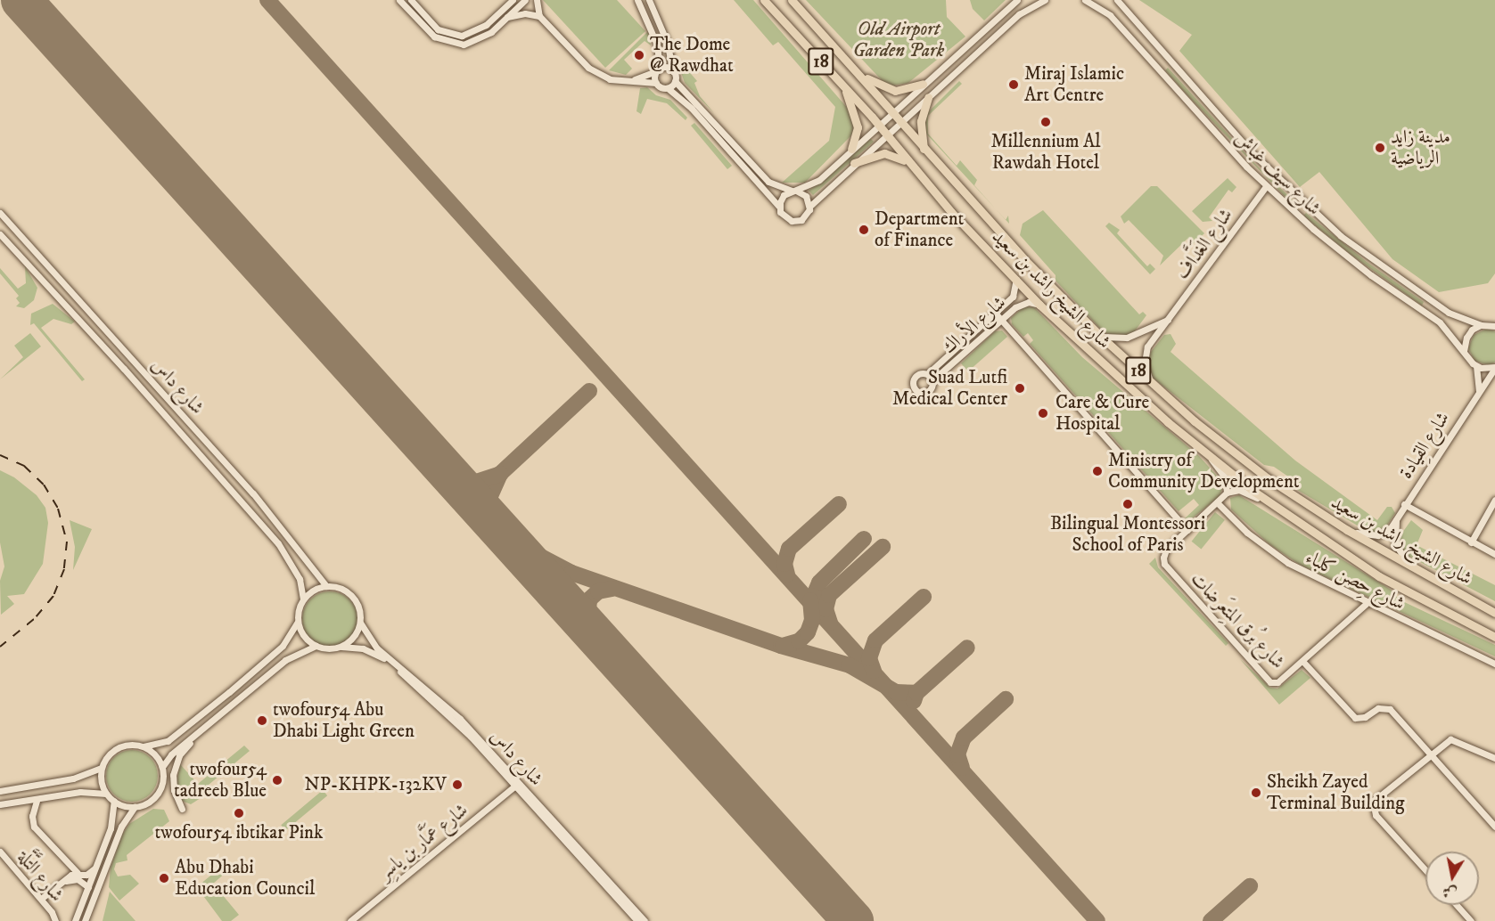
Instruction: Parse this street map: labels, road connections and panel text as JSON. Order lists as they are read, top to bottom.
{
  "streets": {
    "main road": ["18", "شارع الشيخ راشد بن سعيد"],
    "street": [
      "شارع سيف غباش",
      "شارع الغَدَّاف",
      "شارع الأراك",
      "شارع داس",
      "شارع القِيادة",
      "شارع حِصن كلباء",
      "شارع بُرق المِتعَرضات",
      "شارع عَمَّار بن ياسِر",
      "شارع التَّلَّة"
    ]
  },
  "crossings": [
    ["شارع سيف غباش", "شارع الغَدَّاف"],
    ["شارع الغَدَّاف", "شارع الشيخ راشد بن سعيد"],
    ["شارع الشيخ راشد بن سعيد", "شارع الأراك"],
    ["شارع الشيخ راشد بن سعيد", "شارع القِيادة"],
    ["شارع داس", "شارع عَمَّار بن ياسِر"],
    ["شارع حِصن كلباء", "شارع بُرق المِتعَرضات"]
  ],
  "parks": ["Old Airport Garden Park"],
  "places": [
    "The Dome @ Rawdhat",
    "Miraj Islamic Art Centre",
    "Millennium Al Rawdah Hotel",
    "مدينة زايد الرياضية",
    "Department of Finance",
    "Suad Lutfi Medical Center",
    "Care & Cure Hospital",
    "Ministry of Community Development",
    "Bilingual Montessori School of Paris",
    "twofour54 Abu Dhabi Light Green",
    "twofour54 tadreeb Blue",
    "NP-KHPK-132KV",
    "Sheikh Zayed Terminal Building",
    "twofour54 ibtikar Pink",
    "Abu Dhabi Education Council"
  ],
  "north": "bottom"
}
